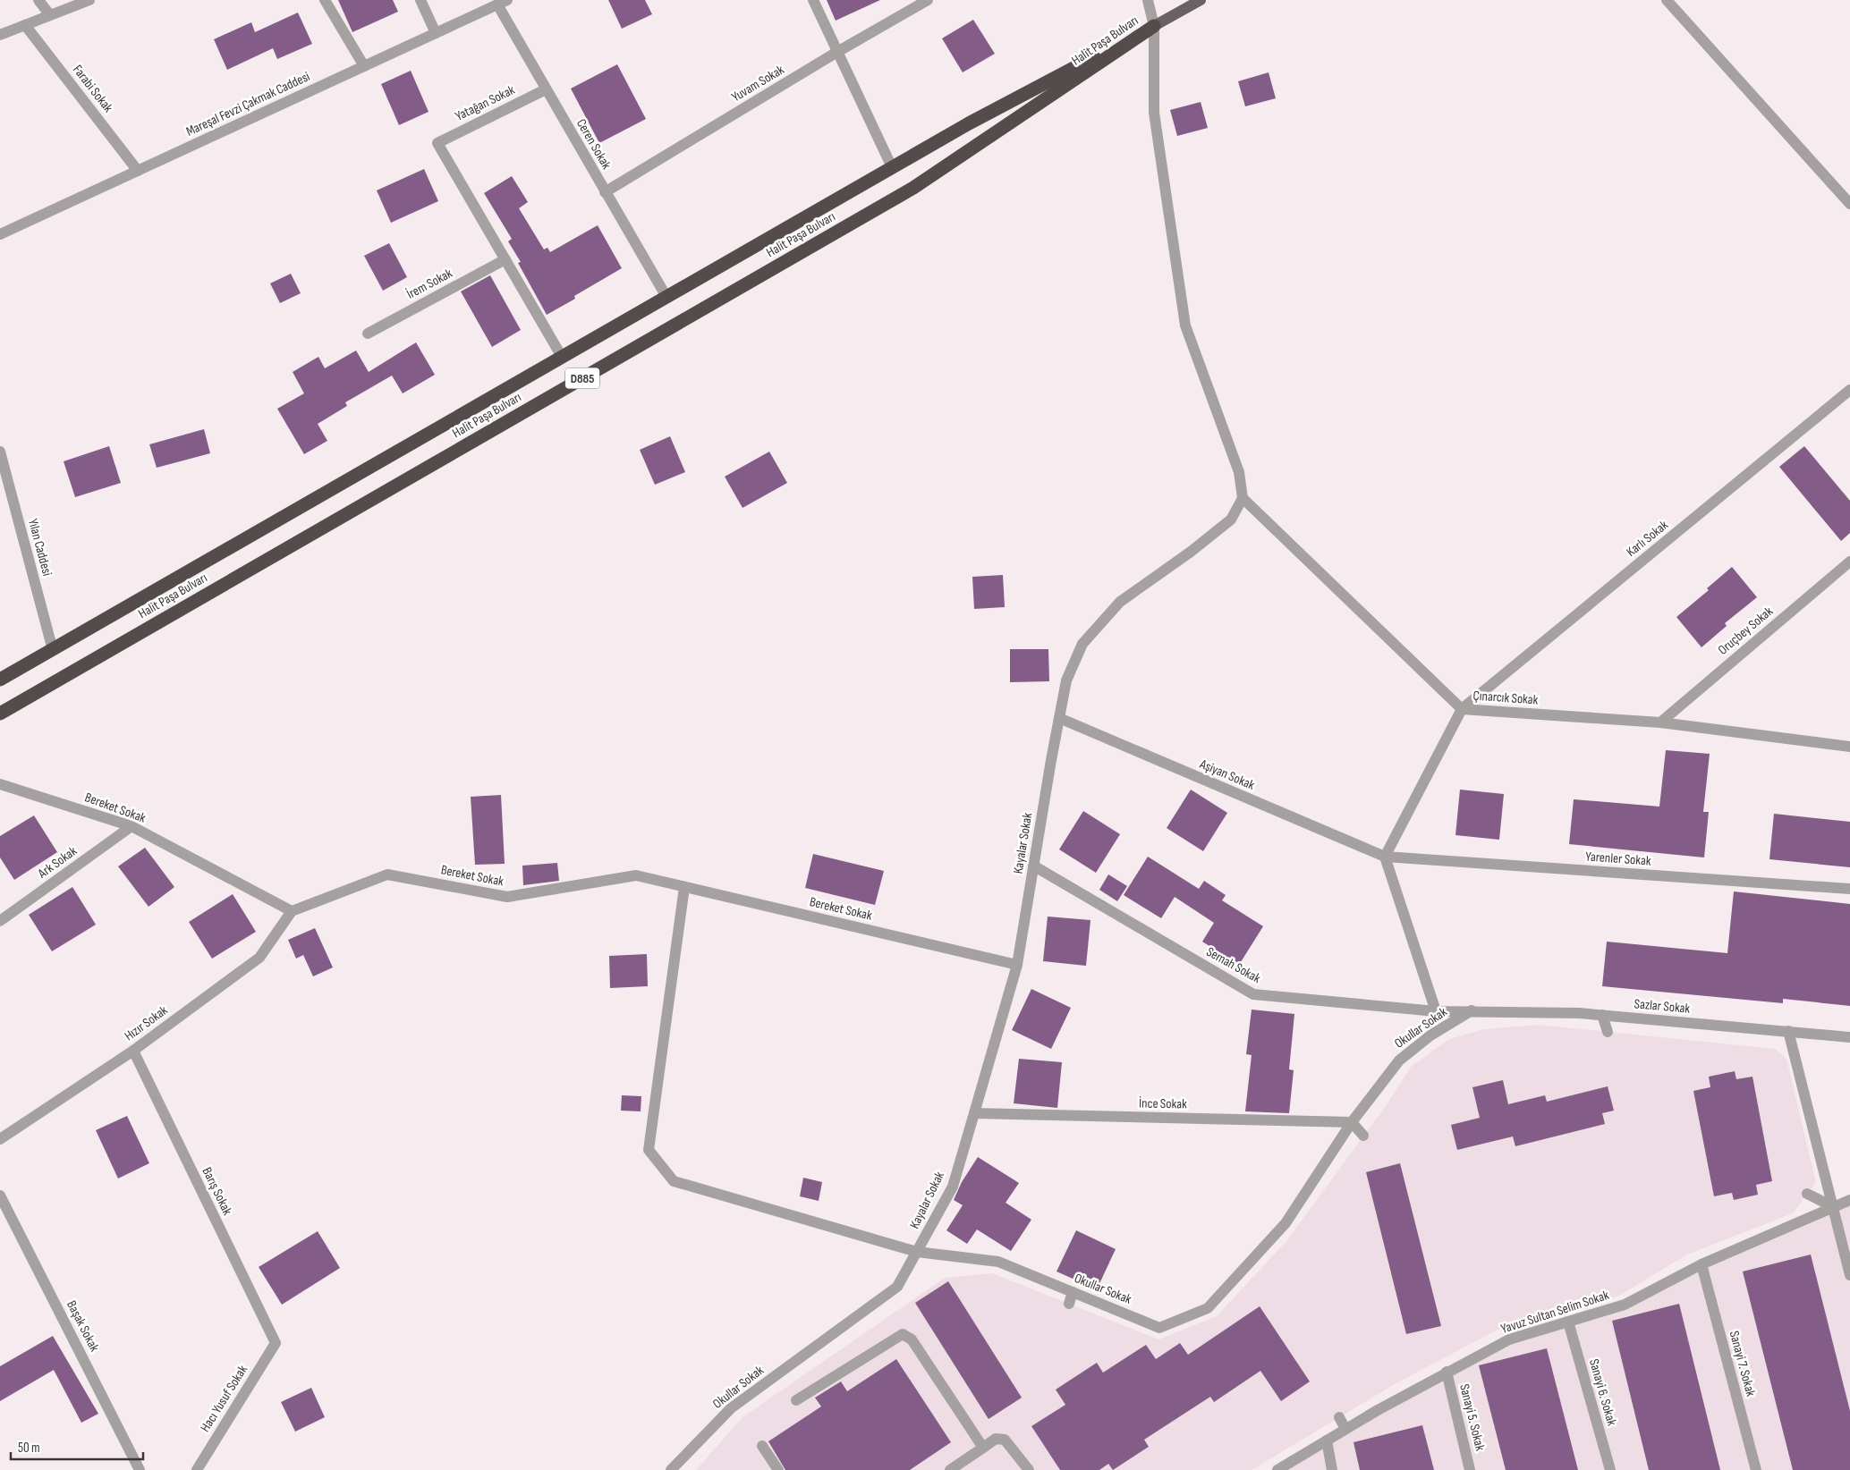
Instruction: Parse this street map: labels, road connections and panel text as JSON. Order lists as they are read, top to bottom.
{
  "streets": {
    "highway": ["Halit Paşa Bulvarı", "D885"],
    "street": [
      "Yuvam Sokak",
      "Farabi Sokak",
      "Yatağan Sokak",
      "Mareşal Fevzi Çakmak Caddesi",
      "Ceren Sokak",
      "İrem Sokak",
      "Karlı Sokak",
      "Yılan Caddesi",
      "Oruçbey Sokak",
      "Çınarcık Sokak",
      "Aşiyan Sokak",
      "Bereket Sokak",
      "Kayalar Sokak",
      "Yarenler Sokak",
      "Ark Sokak",
      "Semah Sokak",
      "Sazlar Sokak",
      "Hızır Sokak",
      "Okullar Sokak",
      "İnce Sokak",
      "Barış Sokak",
      "Yavuz Sultan Selim Sokak",
      "Başak Sokak",
      "Sanayi 7. Sokak",
      "Sanayi 6. Sokak",
      "Hacı Yusuf Sokak",
      "Sanayi 5. Sokak"
    ]
  },
  "crossings": [
    ["Halit Paşa Bulvarı", "Ceren Sokak"],
    ["Halit Paşa Bulvarı", "D885"],
    ["Halit Paşa Bulvarı", "Yılan Caddesi"],
    ["Yuvam Sokak", "Ceren Sokak"],
    ["Farabi Sokak", "Mareşal Fevzi Çakmak Caddesi"],
    ["Yatağan Sokak", "Ceren Sokak"],
    ["Yatağan Sokak", "İrem Sokak"],
    ["Mareşal Fevzi Çakmak Caddesi", "Ceren Sokak"],
    ["Karlı Sokak", "Çınarcık Sokak"],
    ["Oruçbey Sokak", "Çınarcık Sokak"],
    ["Çınarcık Sokak", "Kayalar Sokak"],
    ["Aşiyan Sokak", "Kayalar Sokak"],
    ["Aşiyan Sokak", "Yarenler Sokak"],
    ["Bereket Sokak", "Kayalar Sokak"],
    ["Bereket Sokak", "Ark Sokak"],
    ["Bereket Sokak", "Hızır Sokak"],
    ["Kayalar Sokak", "Semah Sokak"],
    ["Kayalar Sokak", "Okullar Sokak"],
    ["Kayalar Sokak", "İnce Sokak"],
    ["Semah Sokak", "Sazlar Sokak"],
    ["Semah Sokak", "Okullar Sokak"],
    ["Sazlar Sokak", "Okullar Sokak"],
    ["Hızır Sokak", "Barış Sokak"],
    ["Okullar Sokak", "İnce Sokak"],
    ["Barış Sokak", "Hacı Yusuf Sokak"],
    ["Yavuz Sultan Selim Sokak", "Sanayi 7. Sokak"],
    ["Yavuz Sultan Selim Sokak", "Sanayi 6. Sokak"],
    ["Yavuz Sultan Selim Sokak", "Sanayi 5. Sokak"]
  ],
  "scale_bar": "50 m"
}
